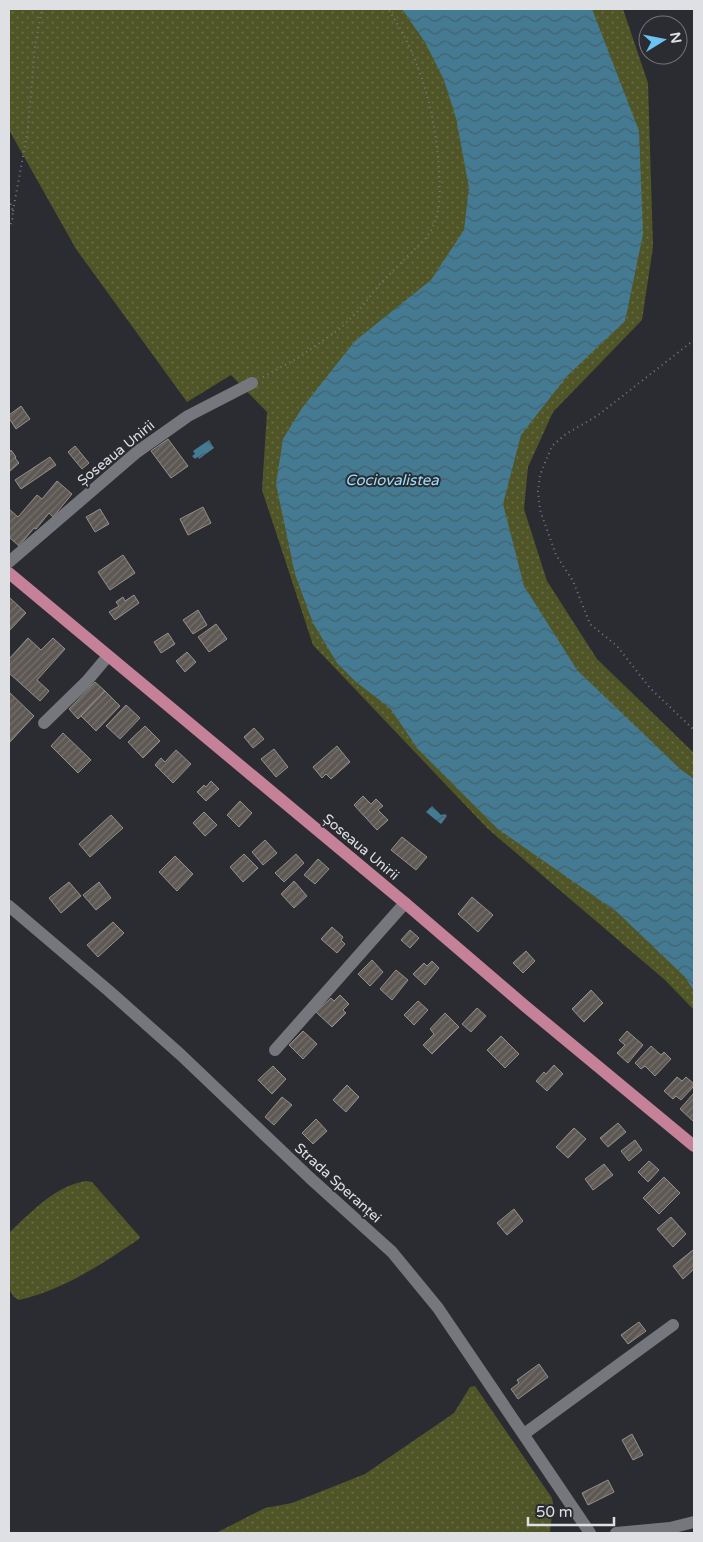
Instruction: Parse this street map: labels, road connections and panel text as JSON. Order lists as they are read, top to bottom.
{
  "streets": {
    "main road": ["Șoseaua Unirii"],
    "street": ["Strada Speranței"]
  },
  "water": ["Cociovalistea"],
  "scale_bar": "50 m",
  "north": "right"
}
